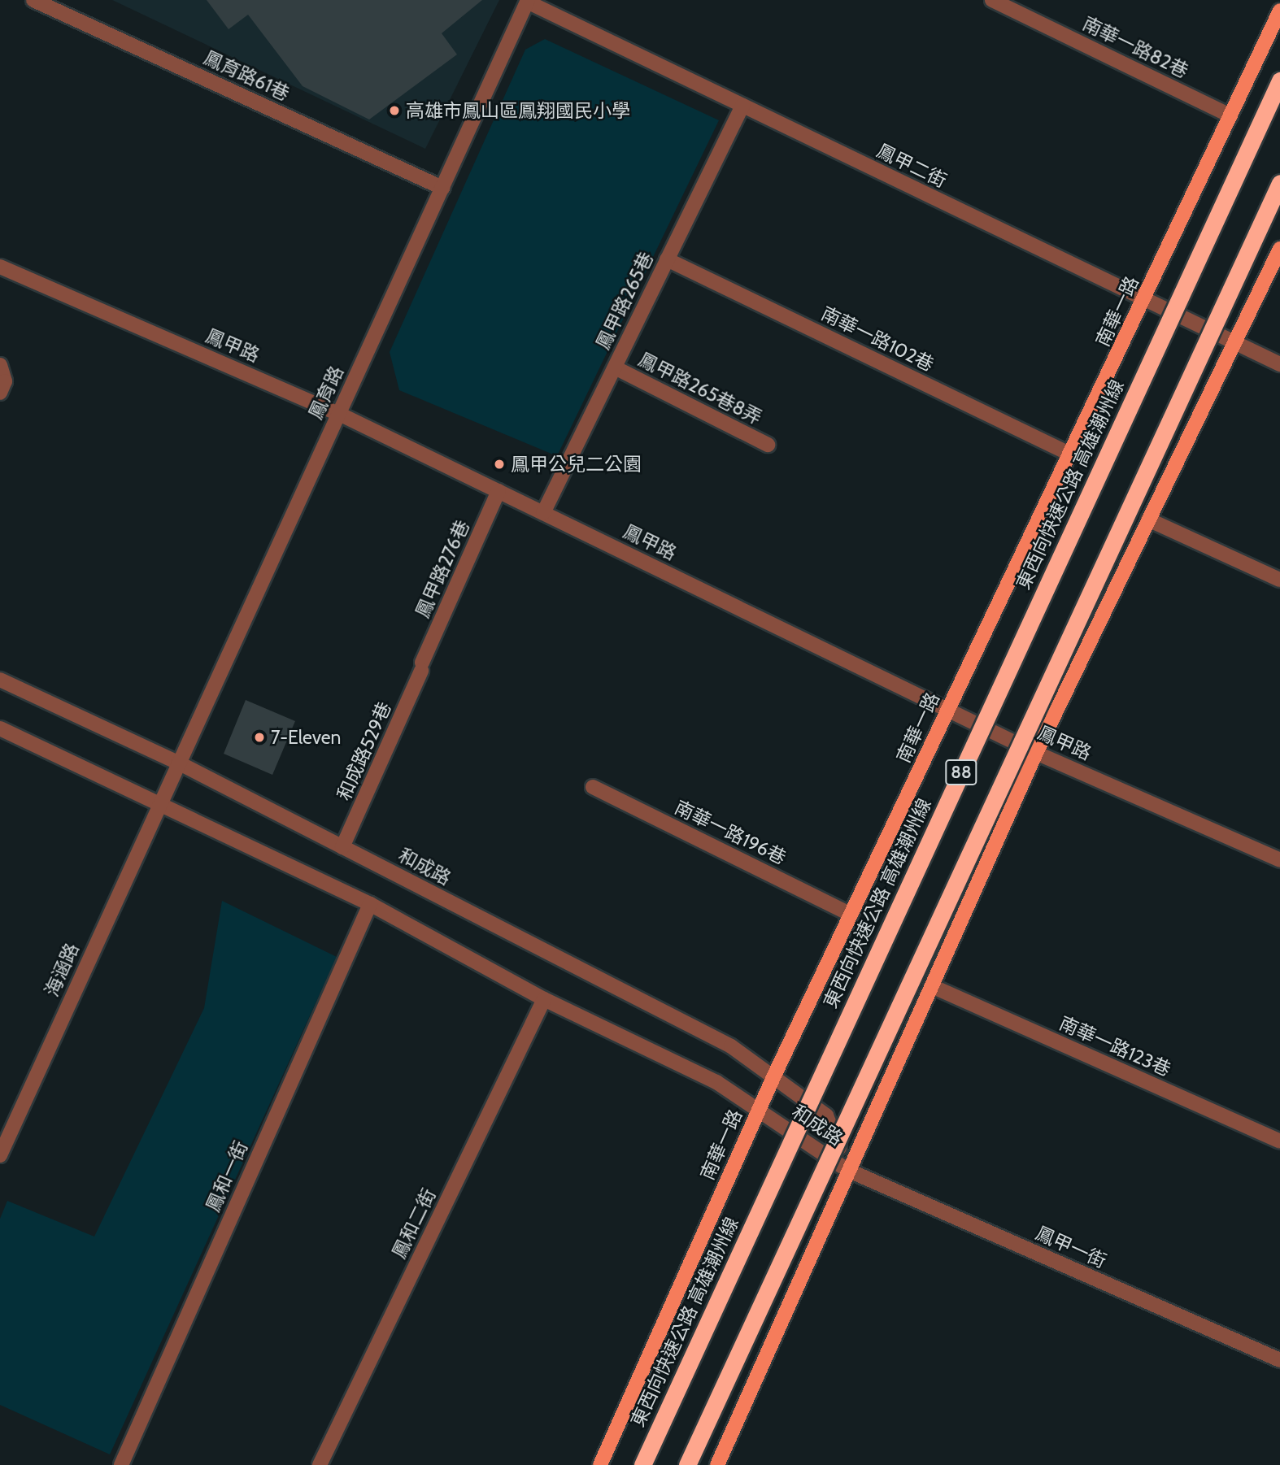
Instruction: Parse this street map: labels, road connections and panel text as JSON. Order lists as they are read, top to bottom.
{
  "streets": {
    "highway": ["東西向快速公路 高雄潮州線", "88"],
    "main road": ["南華一路"],
    "street": [
      "南華一路82巷",
      "鳳育路61巷",
      "鳳甲二街",
      "鳳甲路265巷",
      "南華一路102巷",
      "鳳甲路",
      "鳳甲路265巷8弄",
      "鳳育路",
      "鳳甲路276巷",
      "和成路529巷",
      "南華一路196巷",
      "和成路",
      "海涵路",
      "南華一路123巷",
      "鳳和一街",
      "鳳和二街",
      "鳳甲一街"
    ]
  },
  "crossings": [
    ["南華一路82巷", "南華一路"],
    ["鳳育路61巷", "鳳育路"],
    ["鳳甲二街", "鳳甲路265巷"],
    ["鳳甲二街", "南華一路"],
    ["鳳甲二街", "鳳育路"],
    ["鳳甲路265巷", "南華一路102巷"],
    ["鳳甲路265巷", "鳳甲路"],
    ["鳳甲路265巷", "鳳甲路265巷8弄"],
    ["南華一路", "南華一路102巷"],
    ["南華一路", "鳳甲路"],
    ["南華一路", "南華一路196巷"],
    ["南華一路", "和成路"],
    ["鳳甲路", "鳳育路"],
    ["鳳甲路", "鳳甲路276巷"],
    ["鳳育路", "和成路"],
    ["鳳育路", "海涵路"],
    ["鳳甲路276巷", "和成路529巷"],
    ["和成路529巷", "和成路"],
    ["和成路", "海涵路"],
    ["和成路", "鳳和一街"],
    ["和成路", "鳳和二街"],
    ["和成路", "鳳甲一街"]
  ],
  "places": ["高雄市鳳山區鳳翔國民小學", "鳳甲公兒二公園", "7-Eleven"]
}
